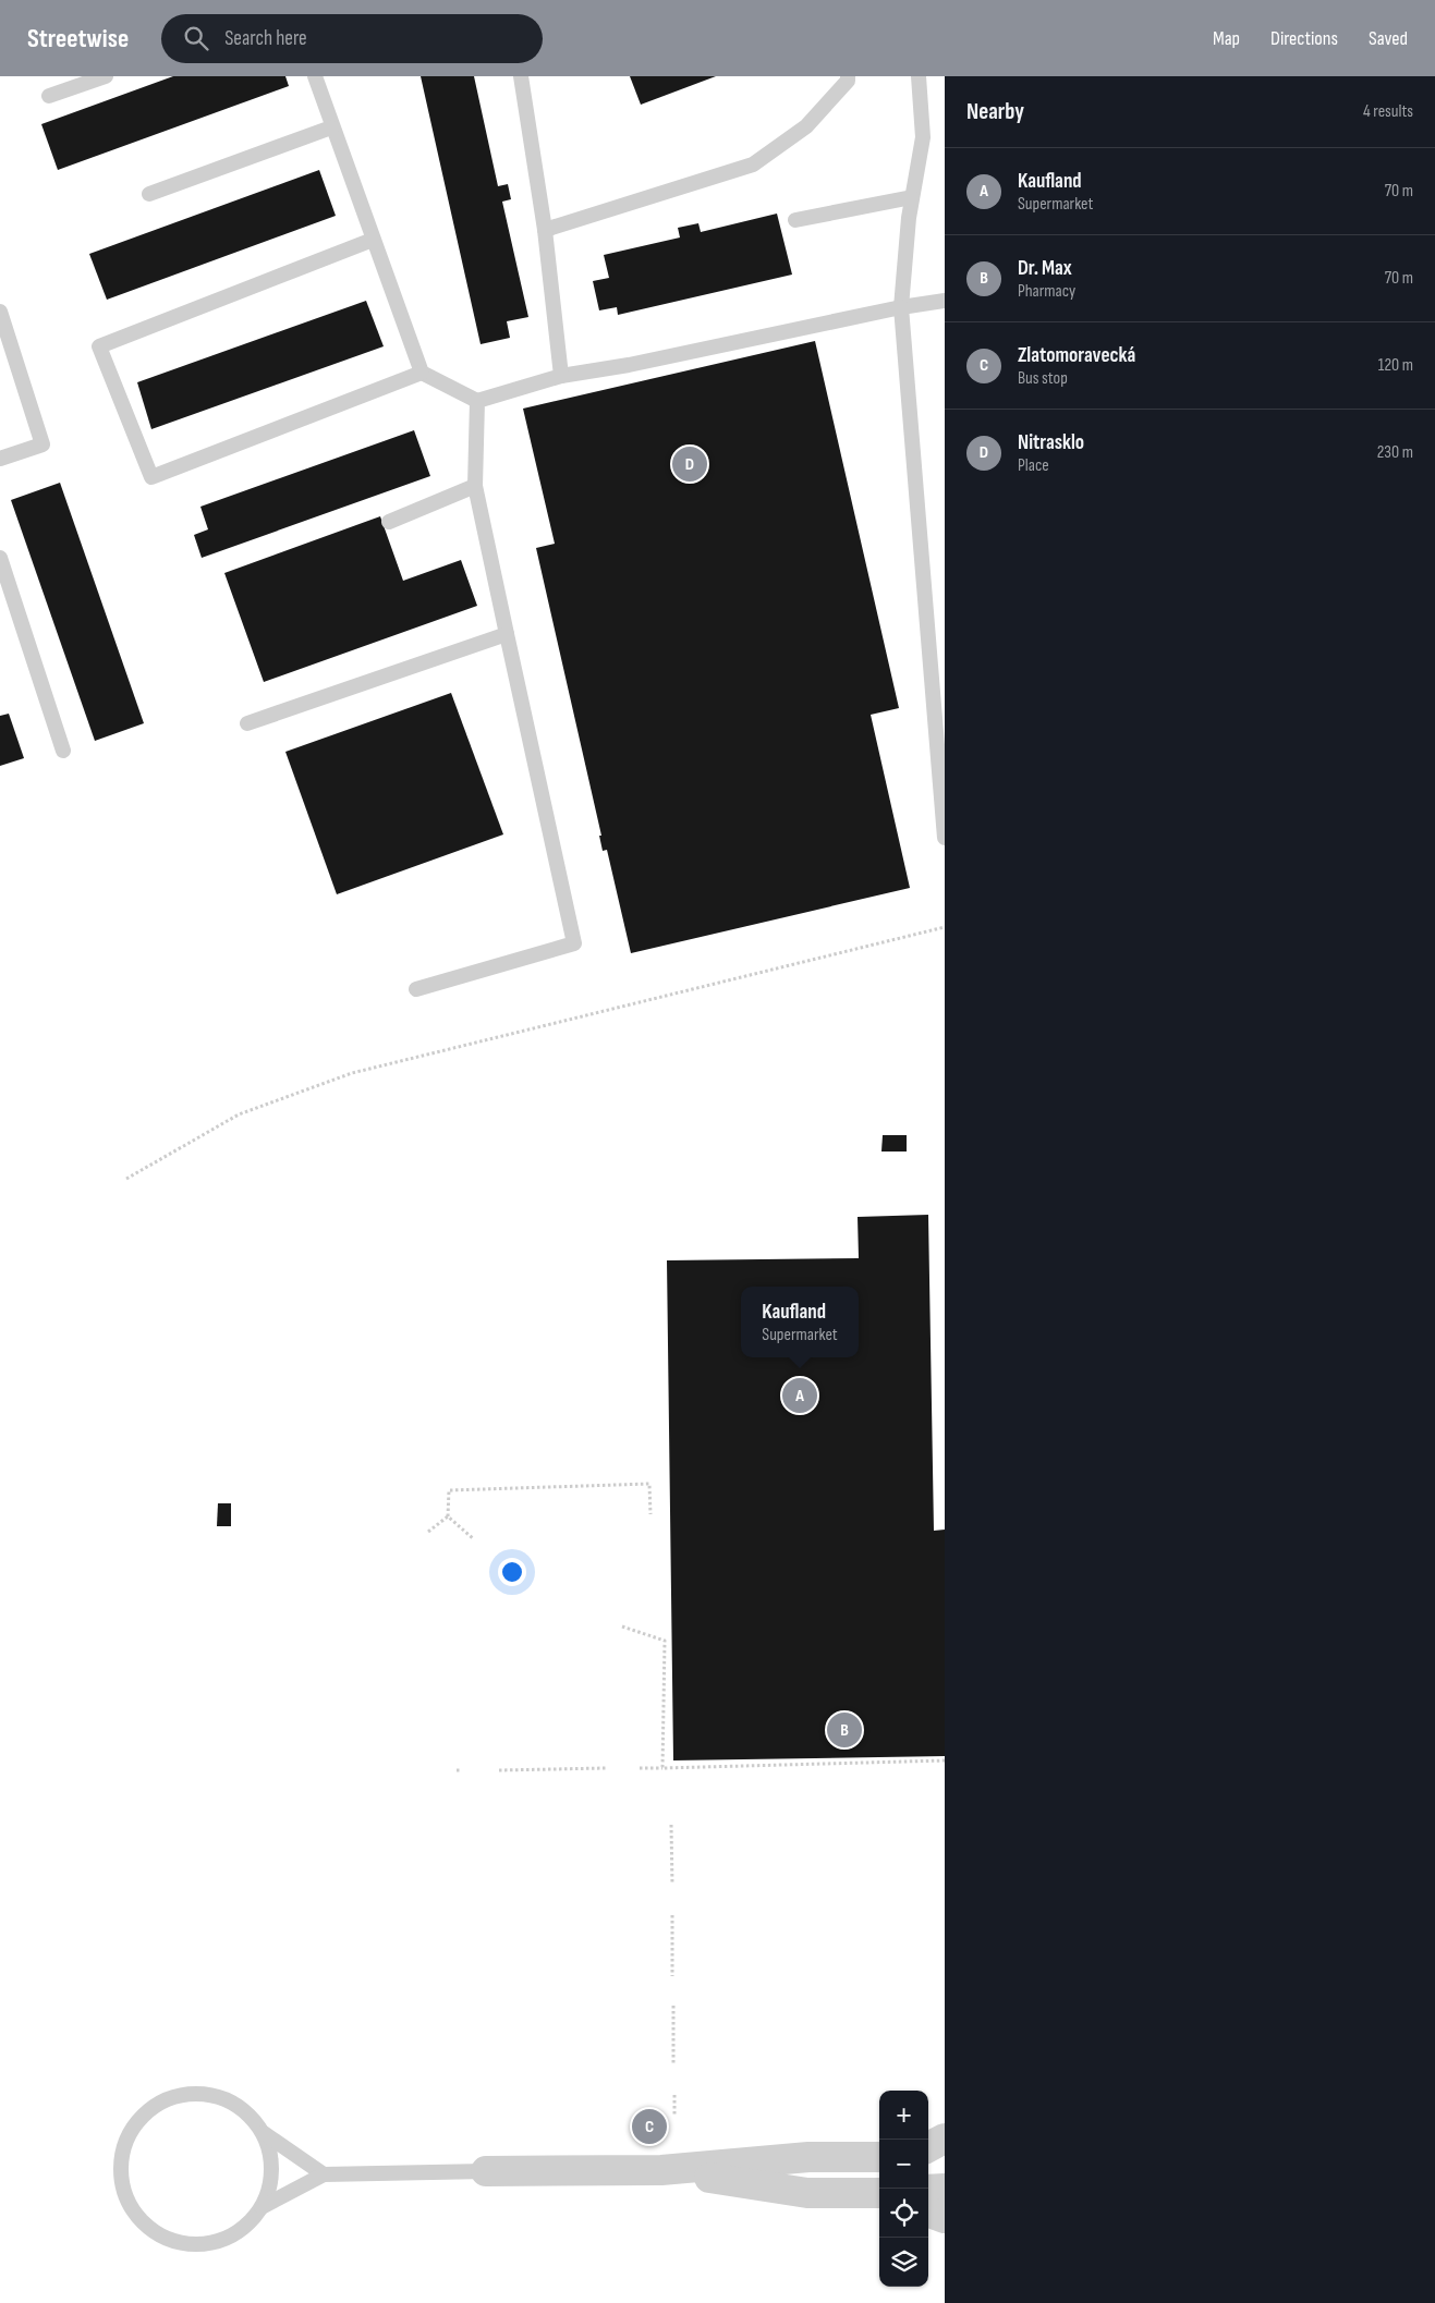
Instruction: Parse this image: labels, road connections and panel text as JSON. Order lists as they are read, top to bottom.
{
  "page": {
    "header": "Streetwise",
    "search": "Search here",
    "nav": ["Map", "Directions", "Saved"],
    "heading": ["Nearby", "4 results"],
    "list": [
      {
        "mark": "A",
        "name": "Kaufland",
        "note": "Supermarket",
        "value": "70 m"
      },
      {
        "mark": "B",
        "name": "Dr. Max",
        "note": "Pharmacy",
        "value": "70 m"
      },
      {
        "mark": "C",
        "name": "Zlatomoravecká",
        "note": "Bus stop",
        "value": "120 m"
      },
      {
        "mark": "D",
        "name": "Nitrasklo",
        "note": "Place",
        "value": "230 m"
      }
    ],
    "pins": [
      "D",
      "A",
      "B",
      "C"
    ],
    "popup": ["Kaufland", "Supermarket"],
    "map_buttons": ["+", "−"]
  }
}
